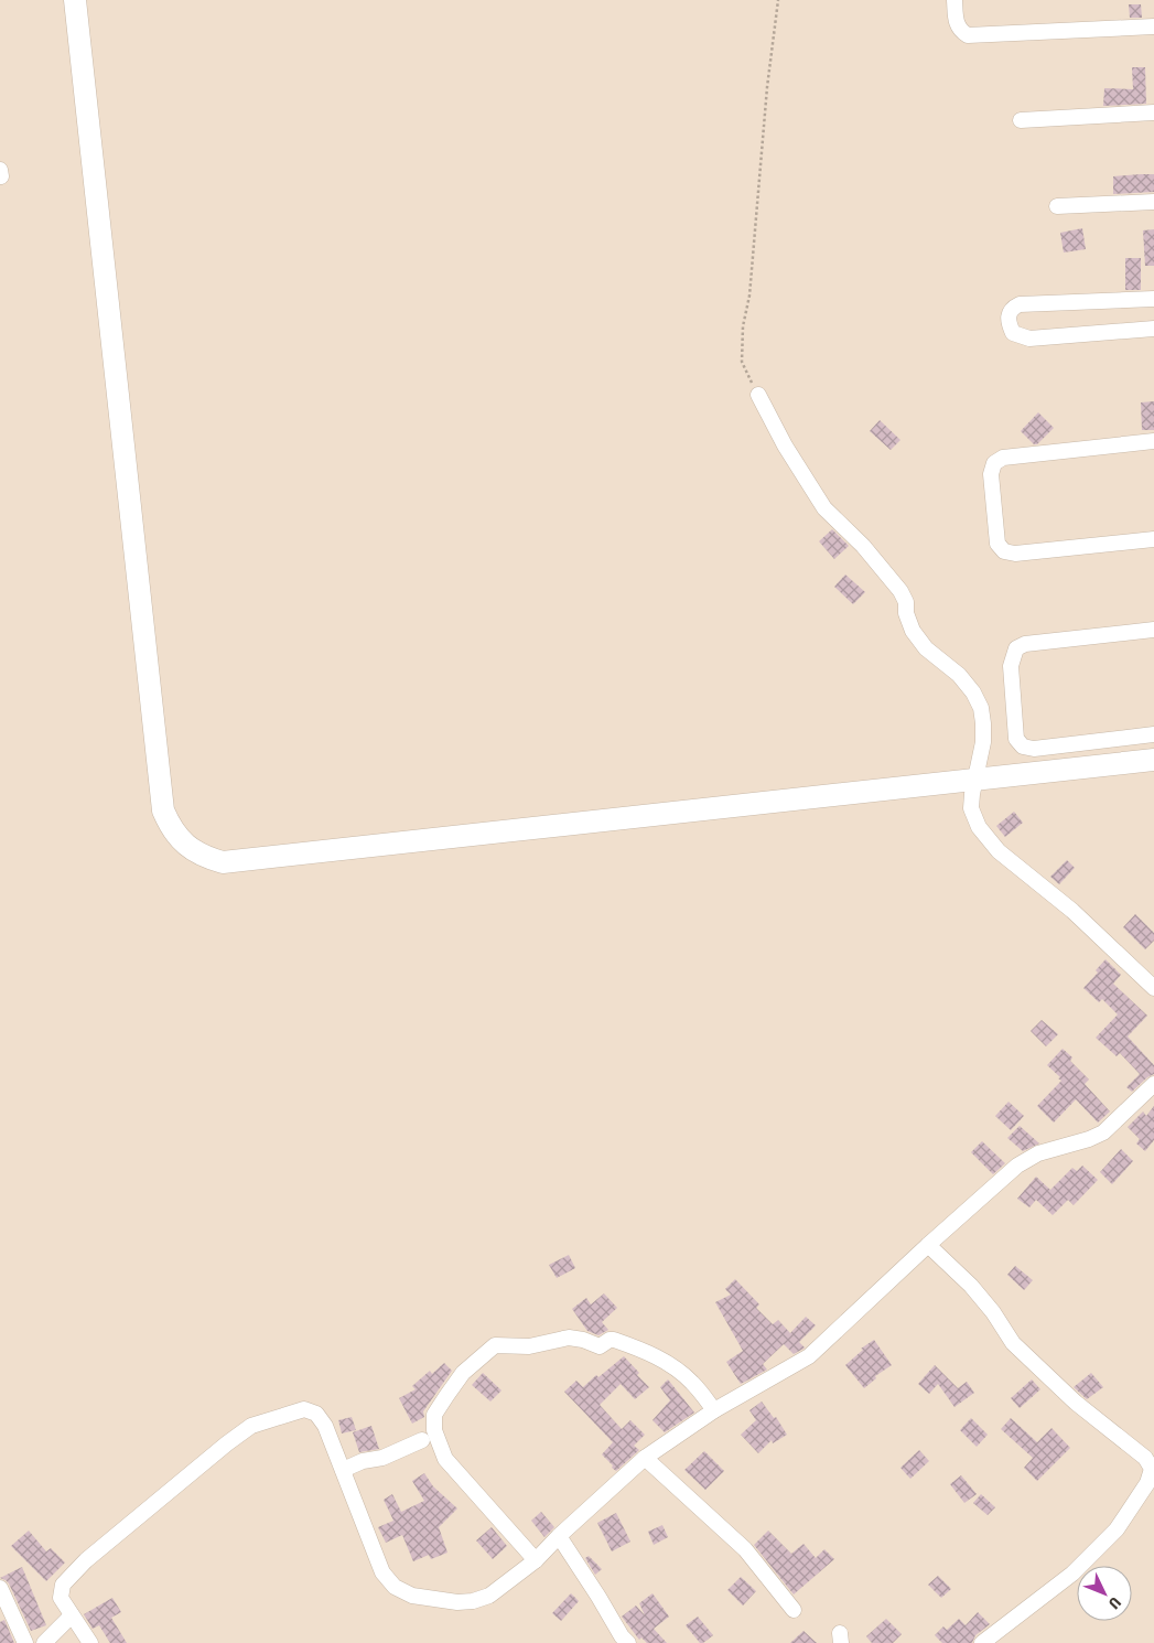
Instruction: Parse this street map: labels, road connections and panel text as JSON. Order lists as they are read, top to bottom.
{
  "north": "bottom right"
}
